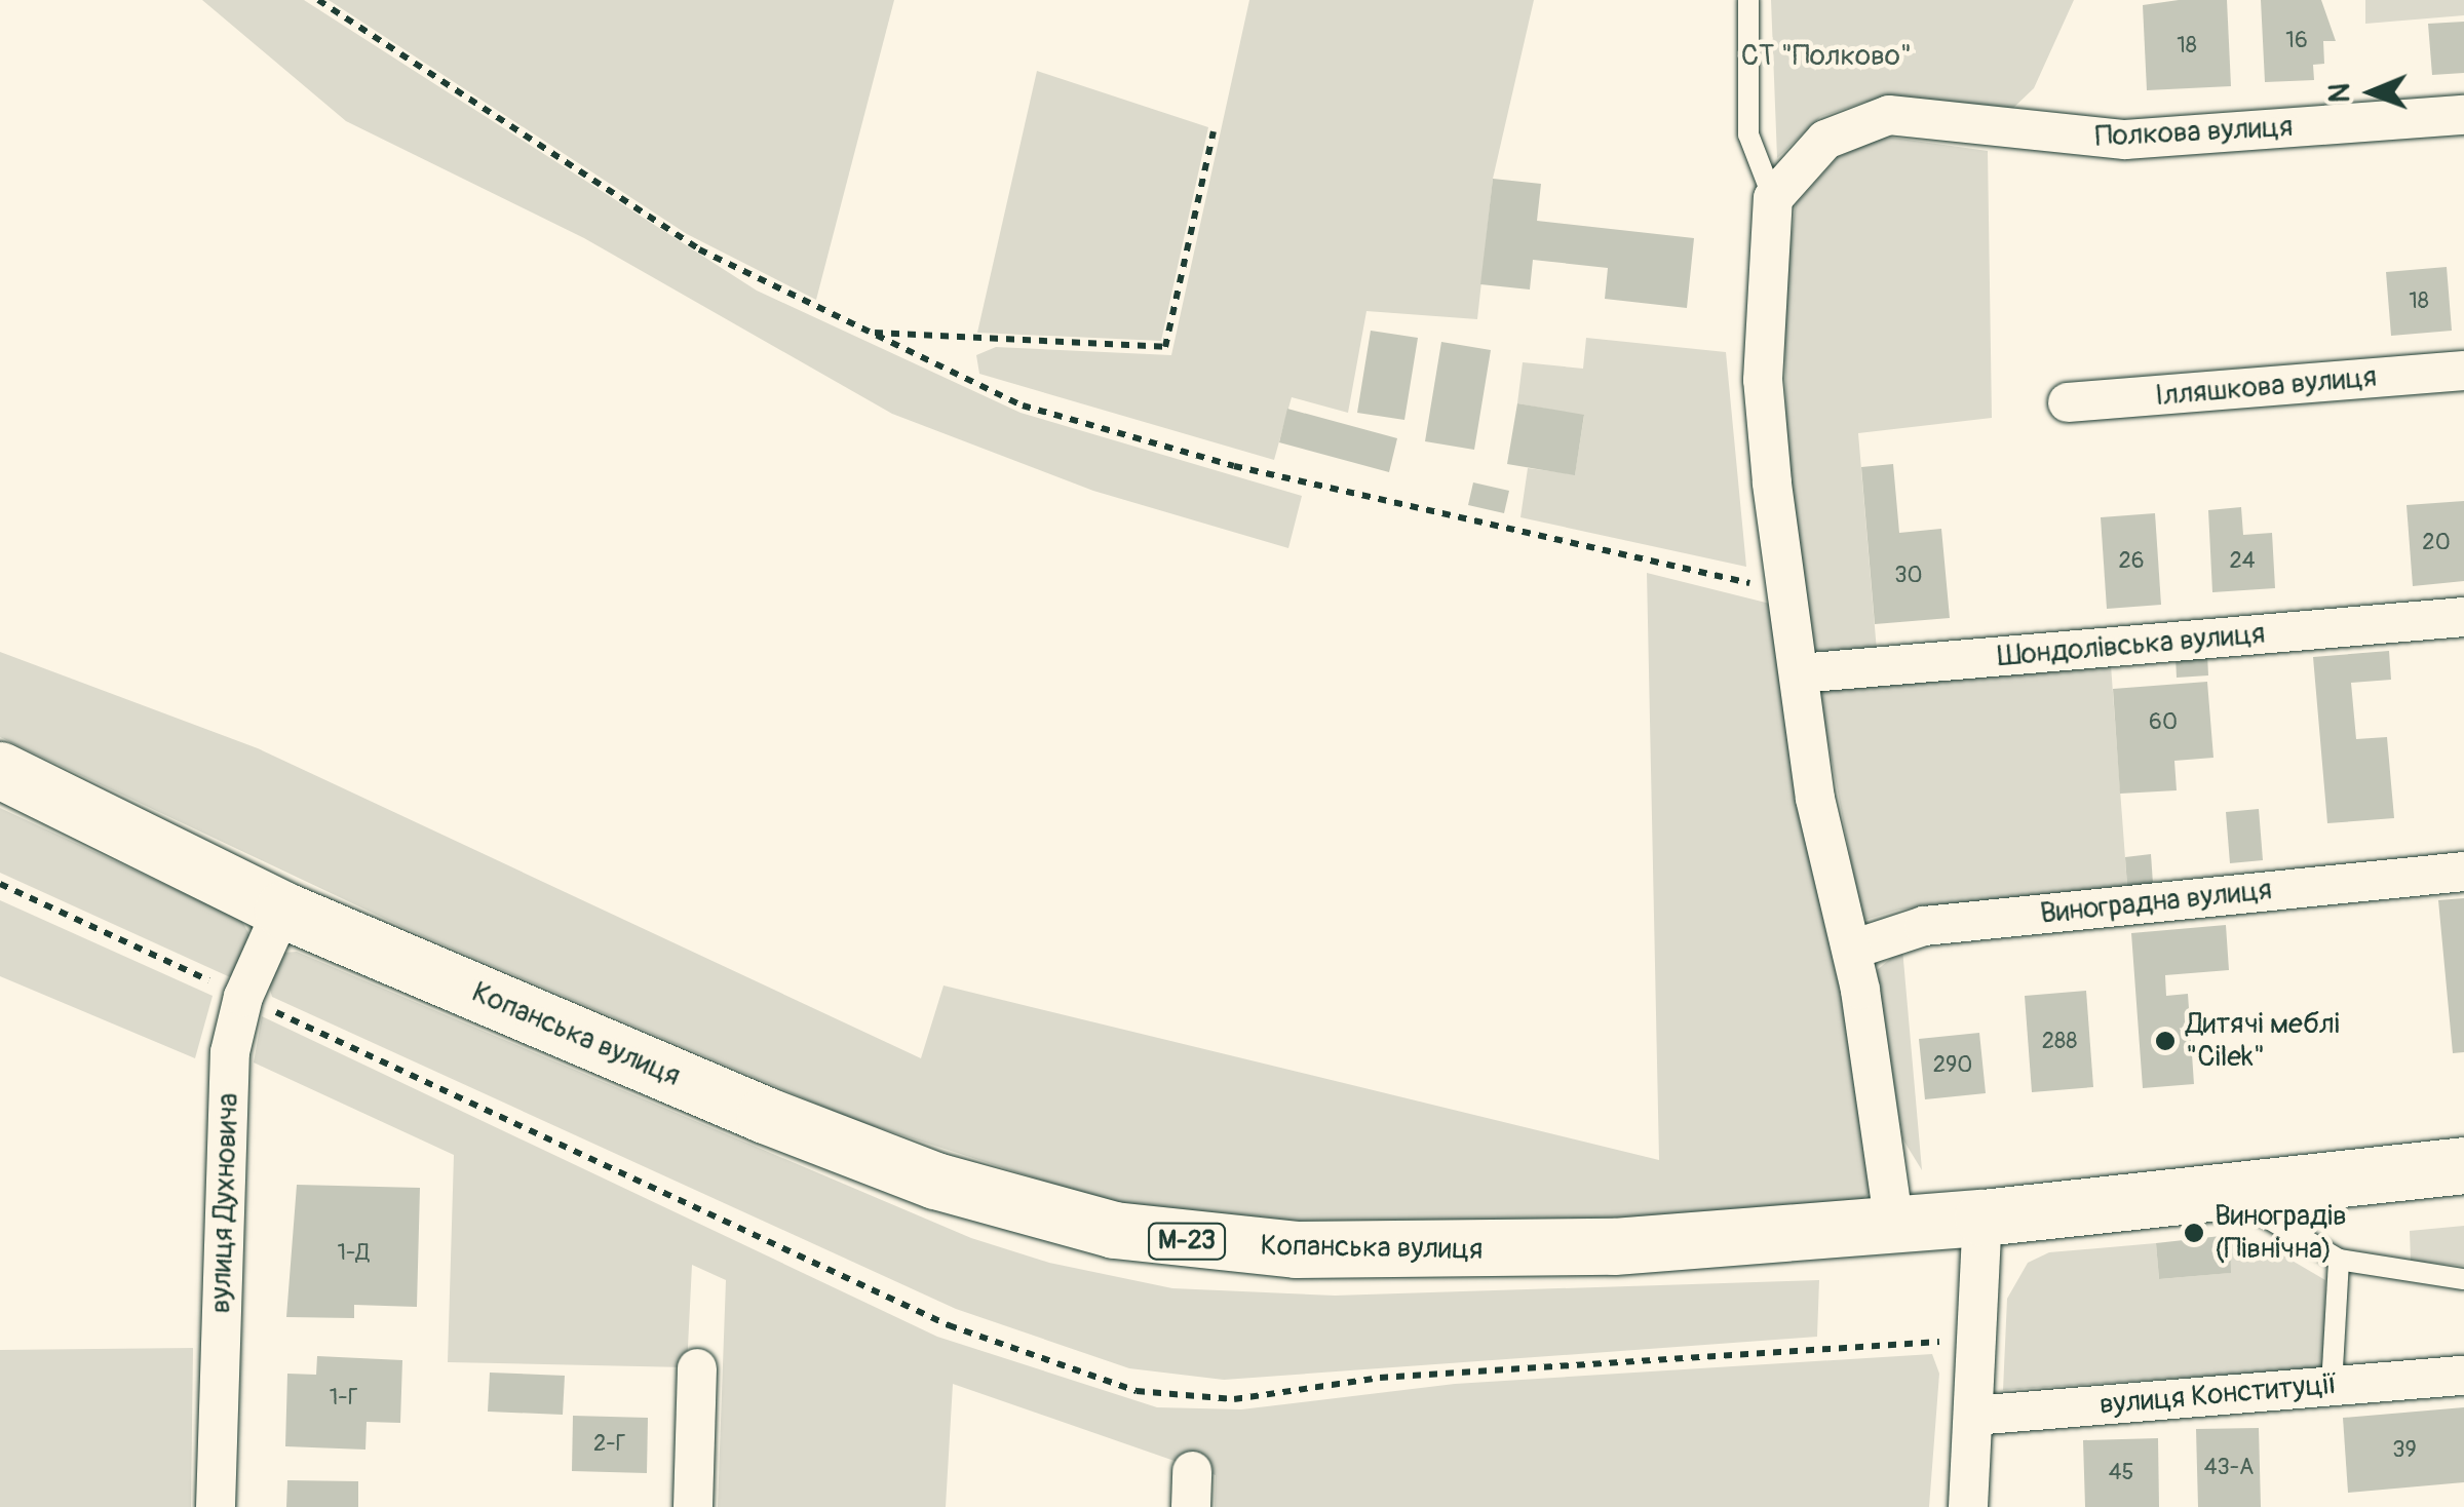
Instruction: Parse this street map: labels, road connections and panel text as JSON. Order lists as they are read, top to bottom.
{
  "streets": {
    "highway": ["Копанська вулиця", "М-23"],
    "street": [
      "Полкова вулиця",
      "Ілляшкова вулиця",
      "Шондолівська вулиця",
      "Виноградна вулиця",
      "вулиця Духновича",
      "вулиця Конституції"
    ]
  },
  "crossings": [
    ["Копанська вулиця", "вулиця Духновича"]
  ],
  "parks": ["СТ \"Полково\""],
  "places": ["Дитячі меблі \"Cilek\"", "Виноградів (Північна)"],
  "house_numbers": [
    "16",
    "18",
    "18",
    "20",
    "26",
    "24",
    "30",
    "60",
    "288",
    "290",
    "1-Д",
    "1-Г",
    "2-Г",
    "39",
    "43-А",
    "45"
  ],
  "north": "left"
}
